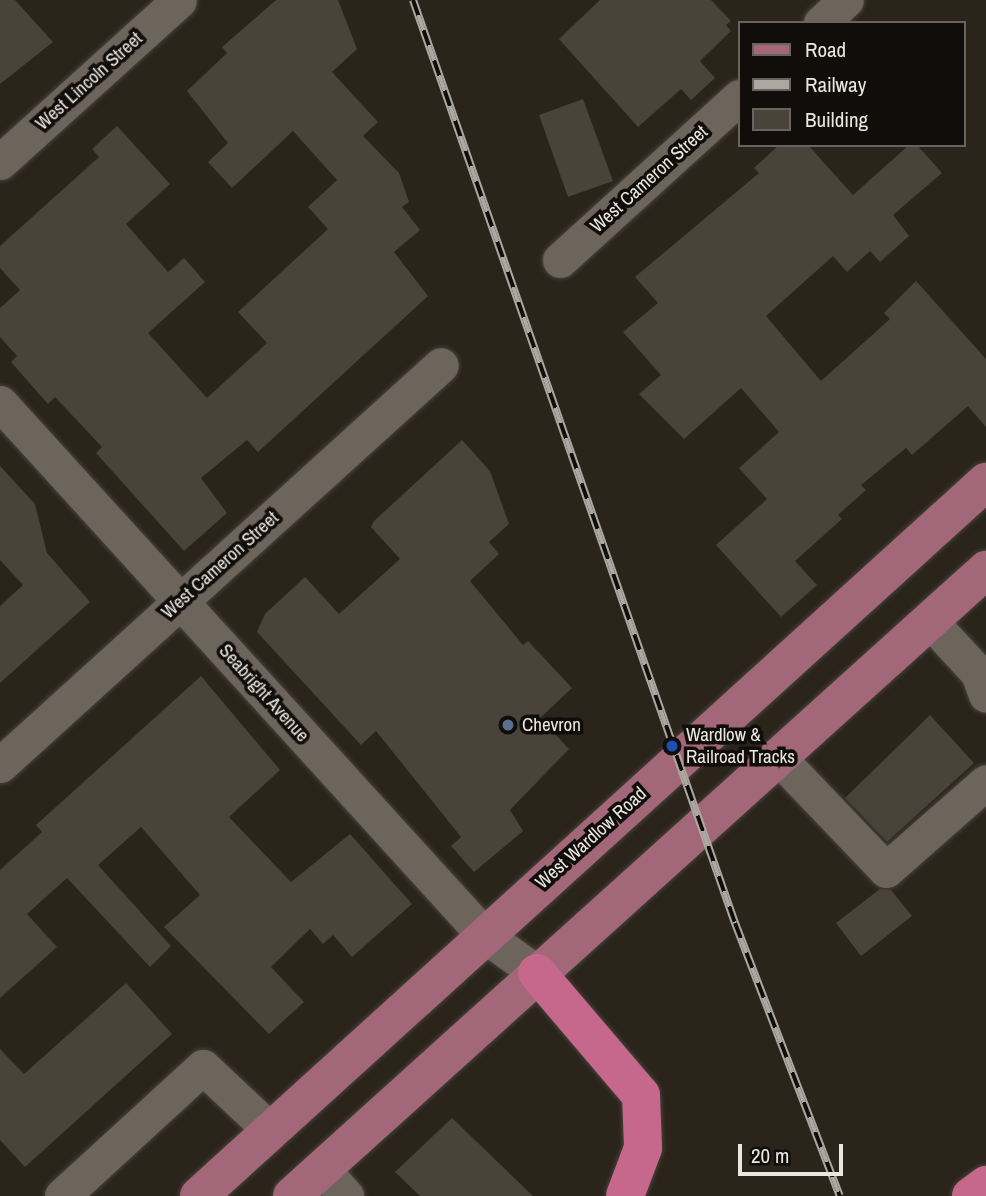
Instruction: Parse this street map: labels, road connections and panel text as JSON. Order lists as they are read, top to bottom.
{
  "streets": {
    "main road": ["West Wardlow Road"],
    "street": ["West Lincoln Street", "West Cameron Street", "Seabright Avenue"]
  },
  "crossings": [
    ["West Cameron Street", "Seabright Avenue"],
    ["Seabright Avenue", "West Wardlow Road"]
  ],
  "places": ["Chevron", "Wardlow & Railroad Tracks"],
  "legend": ["Road", "Railway", "Building"],
  "scale_bar": "20 m"
}
